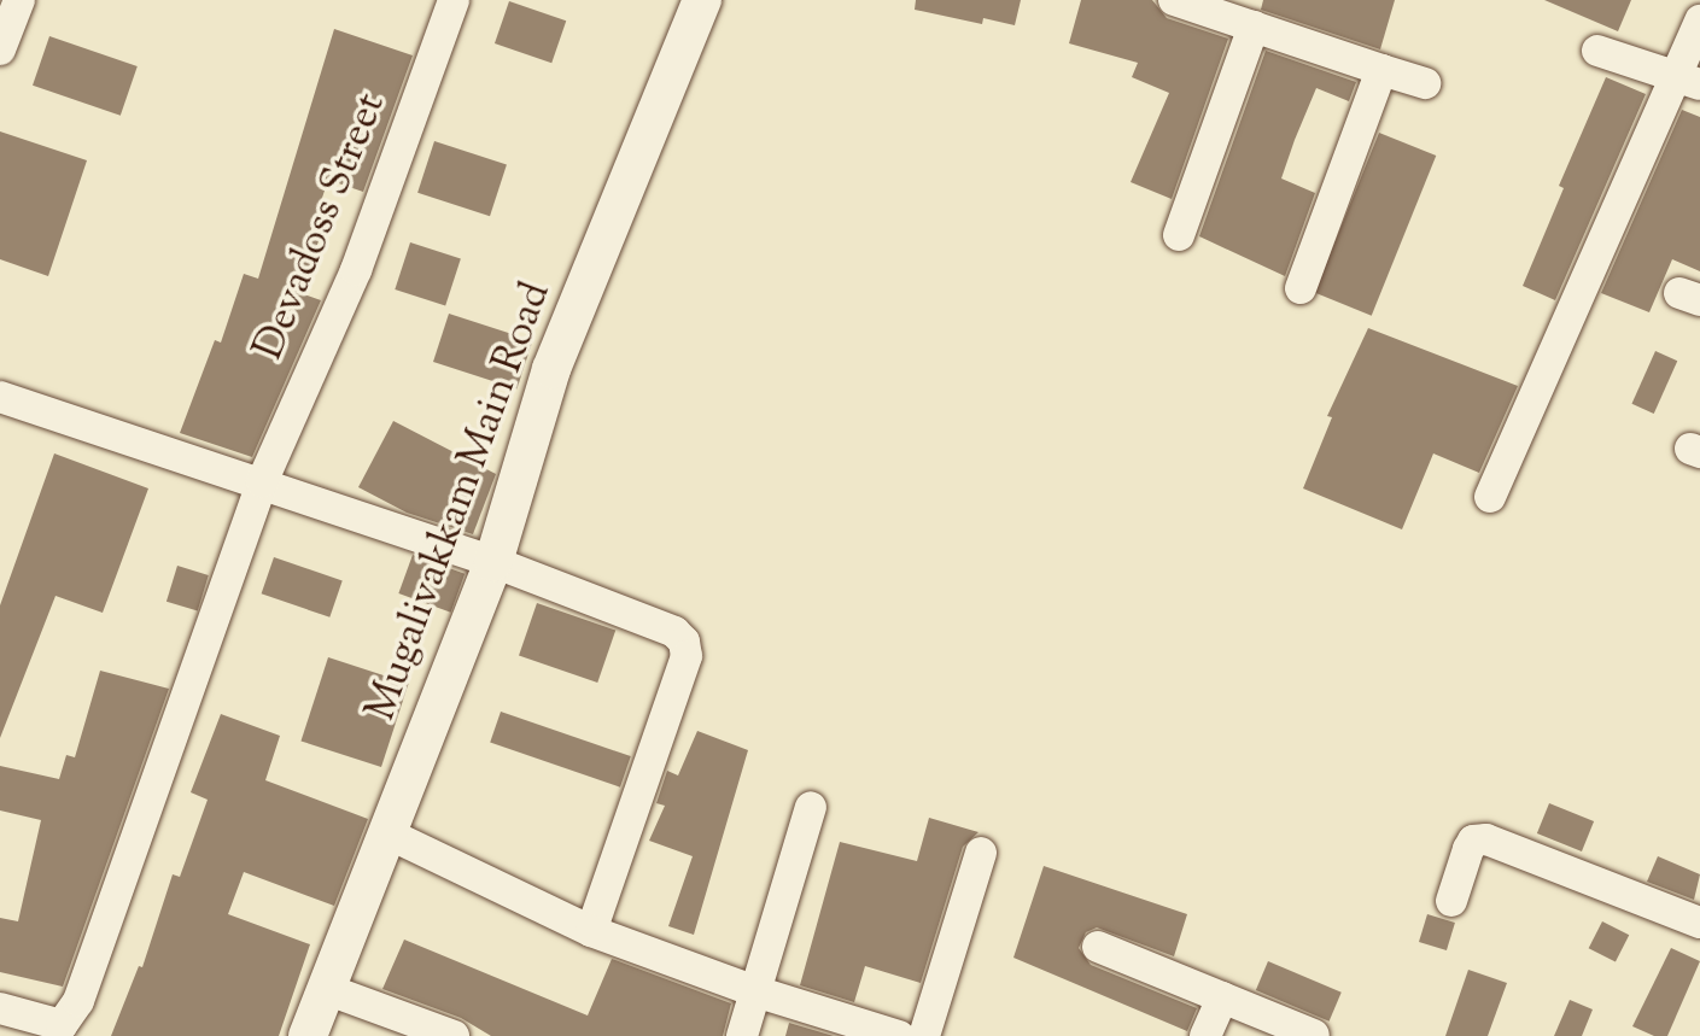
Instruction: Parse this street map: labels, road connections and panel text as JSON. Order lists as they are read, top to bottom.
{
  "streets": {
    "street": ["Devadoss Street", "Mugalivakkam Main Road"]
  }
}
